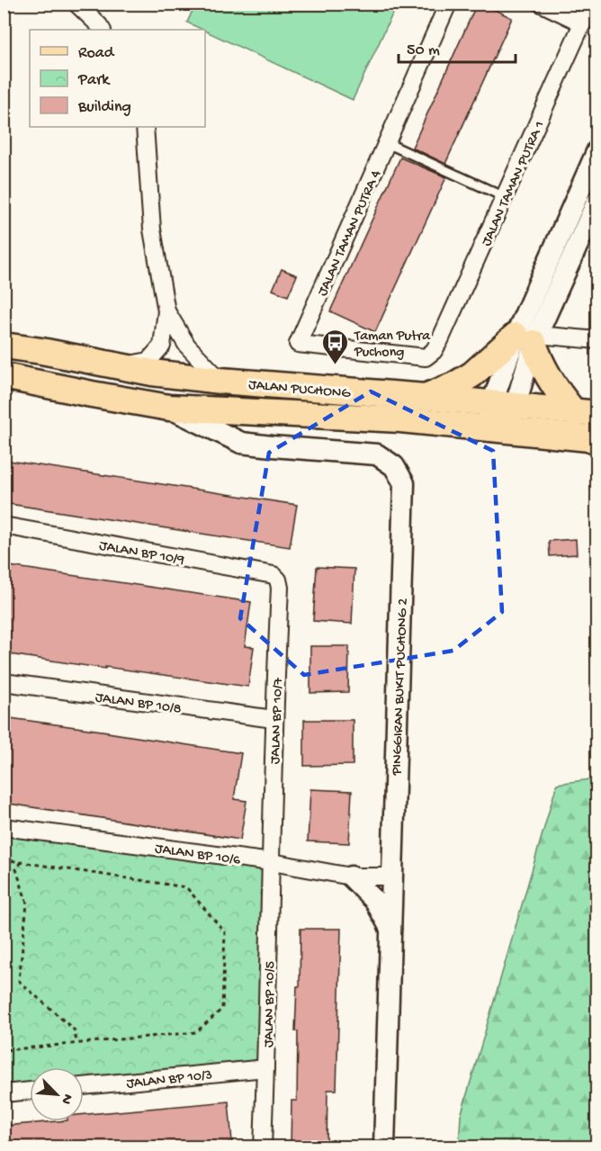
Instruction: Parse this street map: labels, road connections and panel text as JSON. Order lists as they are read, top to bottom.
{
  "streets": {
    "main road": ["JALAN PUCHONG"],
    "street": [
      "JALAN TAMAN PUTRA 1",
      "JALAN TAMAN PUTRA 4",
      "JALAN BP 10/9",
      "PINGGIRAN BUKIT PUCHONG 2",
      "JALAN BP 10/8",
      "JALAN BP 10/7",
      "JALAN BP 10/6",
      "JALAN BP 10/5",
      "JALAN BP 10/3"
    ]
  },
  "crossings": [
    ["JALAN TAMAN PUTRA 1", "JALAN TAMAN PUTRA 4"],
    ["JALAN PUCHONG", "PINGGIRAN BUKIT PUCHONG 2"],
    ["JALAN BP 10/9", "JALAN BP 10/7"],
    ["PINGGIRAN BUKIT PUCHONG 2", "JALAN BP 10/6"],
    ["JALAN BP 10/8", "JALAN BP 10/7"],
    ["JALAN BP 10/7", "JALAN BP 10/6"],
    ["JALAN BP 10/7", "JALAN BP 10/5"],
    ["JALAN BP 10/6", "JALAN BP 10/5"],
    ["JALAN BP 10/5", "JALAN BP 10/3"]
  ],
  "places": {
    "bus stop": ["Taman Putra Puchong"]
  },
  "legend": ["Road", "Park", "Building"],
  "scale_bar": "50 m",
  "north": "bottom right"
}
